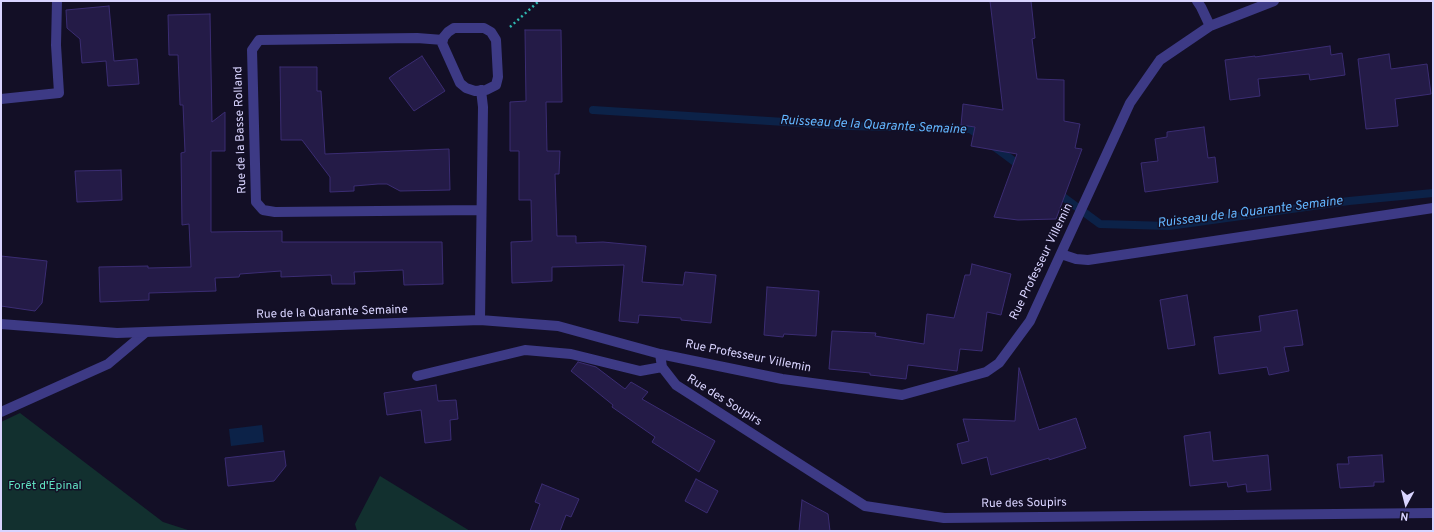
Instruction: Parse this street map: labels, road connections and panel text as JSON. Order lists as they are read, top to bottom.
{
  "streets": {
    "street": [
      "Rue de la Basse Rolland",
      "Rue Professeur Villemin",
      "Rue de la Quarante Semaine",
      "Rue des Soupirs"
    ]
  },
  "crossings": [
    ["Rue Professeur Villemin", "Rue de la Quarante Semaine"],
    ["Rue Professeur Villemin", "Rue des Soupirs"],
    ["Rue de la Quarante Semaine", "Rue des Soupirs"]
  ],
  "water": ["Ruisseau de la Quarante Semaine"],
  "parks": ["Forêt d'Épinal"],
  "north": "bottom"
}
